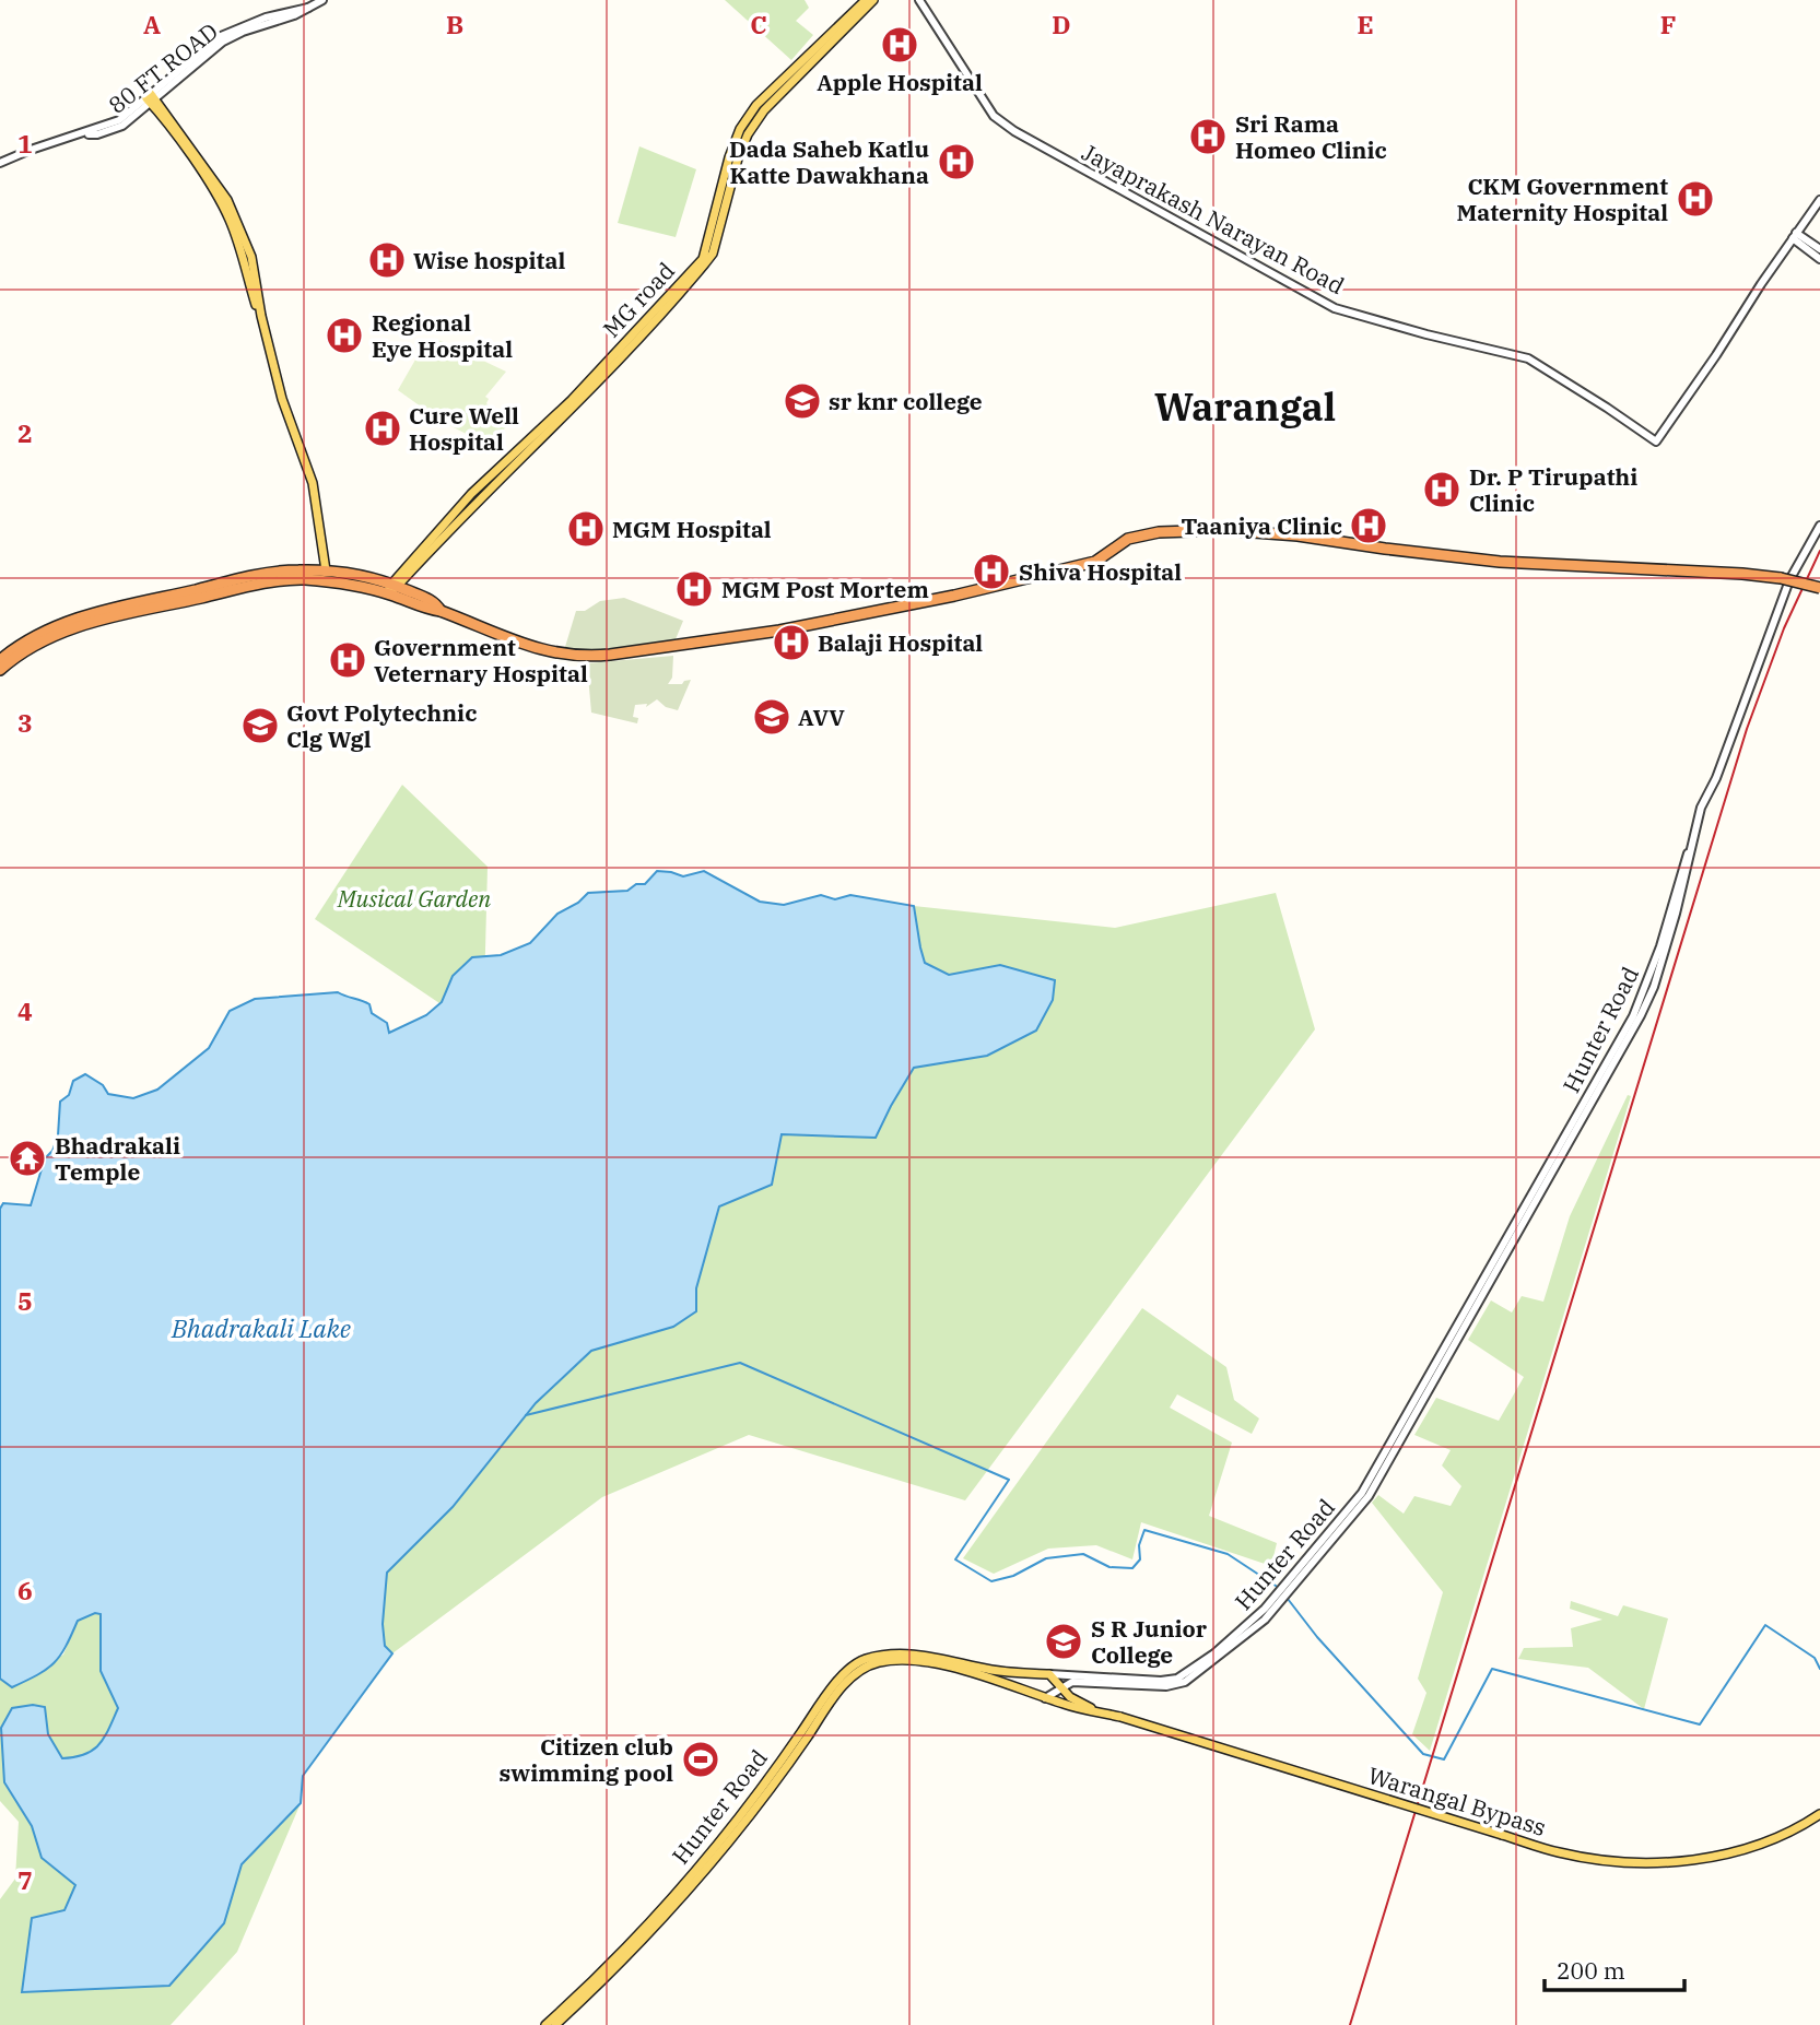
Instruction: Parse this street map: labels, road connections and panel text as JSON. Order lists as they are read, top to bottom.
{
  "streets": {
    "main road": ["MG road", "Hunter Road", "Warangal Bypass"],
    "street": ["80 FT ROAD", "Jayaprakash Narayan Road"]
  },
  "crossings": [
    ["Hunter Road", "Warangal Bypass"]
  ],
  "districts": ["Warangal"],
  "water": ["Bhadrakali Lake"],
  "parks": ["Musical Garden"],
  "places": {
    "hospital": [
      "Apple Hospital",
      "Sri Rama Homeo Clinic",
      "Dada Saheb Katlu Katte Dawakhana",
      "CKM Government Maternity Hospital",
      "Wise hospital",
      "Regional Eye Hospital",
      "Cure Well Hospital",
      "Dr. P Tirupathi Clinic",
      "Taaniya Clinic",
      "MGM Hospital",
      "Shiva Hospital",
      "MGM Post Mortem",
      "Balaji Hospital",
      "Government Veternary Hospital"
    ],
    "school or university": [
      "sr knr college",
      "AVV",
      "Govt Polytechnic Clg Wgl",
      "S R Junior College"
    ],
    "temple": ["Bhadrakali Temple"],
    "sports": ["Citizen club swimming pool"]
  },
  "scale_bar": "200 m",
  "grid": {
    "columns": [
      "A",
      "B",
      "C",
      "D",
      "E",
      "F"
    ],
    "rows": [
      "1",
      "2",
      "3",
      "4",
      "5",
      "6",
      "7"
    ]
  }
}
